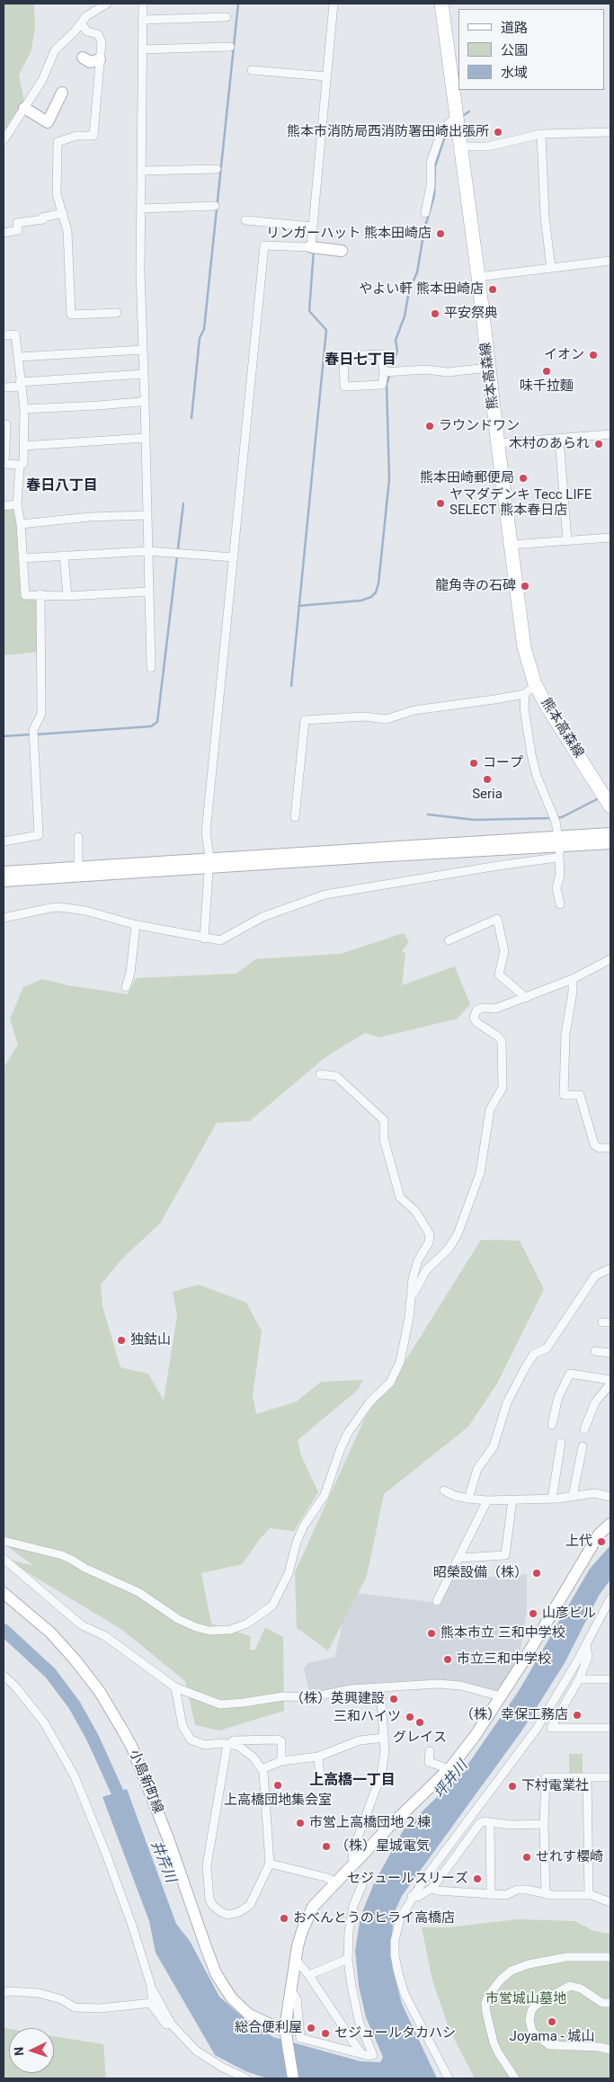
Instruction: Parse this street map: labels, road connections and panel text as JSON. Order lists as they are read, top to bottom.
{
  "streets": {
    "main road": ["熊本高森線"],
    "street": ["小島新町線"]
  },
  "districts": ["春日七丁目", "春日八丁目", "上高橋一丁目"],
  "water": ["坪井川", "井芹川"],
  "parks": ["市営城山墓地"],
  "places": [
    "熊本市消防局西消防署田崎出張所",
    "リンガーハット 熊本田崎店",
    "やよい軒 熊本田崎店",
    "平安祭典",
    "イオン",
    "味千拉麵",
    "ラウンドワン",
    "木村のあられ",
    "熊本田崎郵便局",
    "ヤマダデンキ Tecc LIFE SELECT 熊本春日店",
    "龍角寺の石碑",
    "コープ",
    "Seria",
    "独鈷山",
    "上代",
    "昭榮設備（株）",
    "山彦ビル",
    "熊本市立 三和中学校",
    "市立三和中学校",
    "（株）英興建設",
    "（株）幸保工務店",
    "三和ハイツ",
    "グレイス",
    "上高橋団地集会室",
    "下村電業社",
    "市営上高橋団地２棟",
    "（株）星城電気",
    "せれす櫻崎",
    "セジュールスリーズ",
    "おべんとうのヒライ高橋店",
    "Joyama - 城山",
    "総合便利屋",
    "セジュールタカハシ"
  ],
  "legend": ["道路", "公園", "水域"],
  "north": "left"
}
